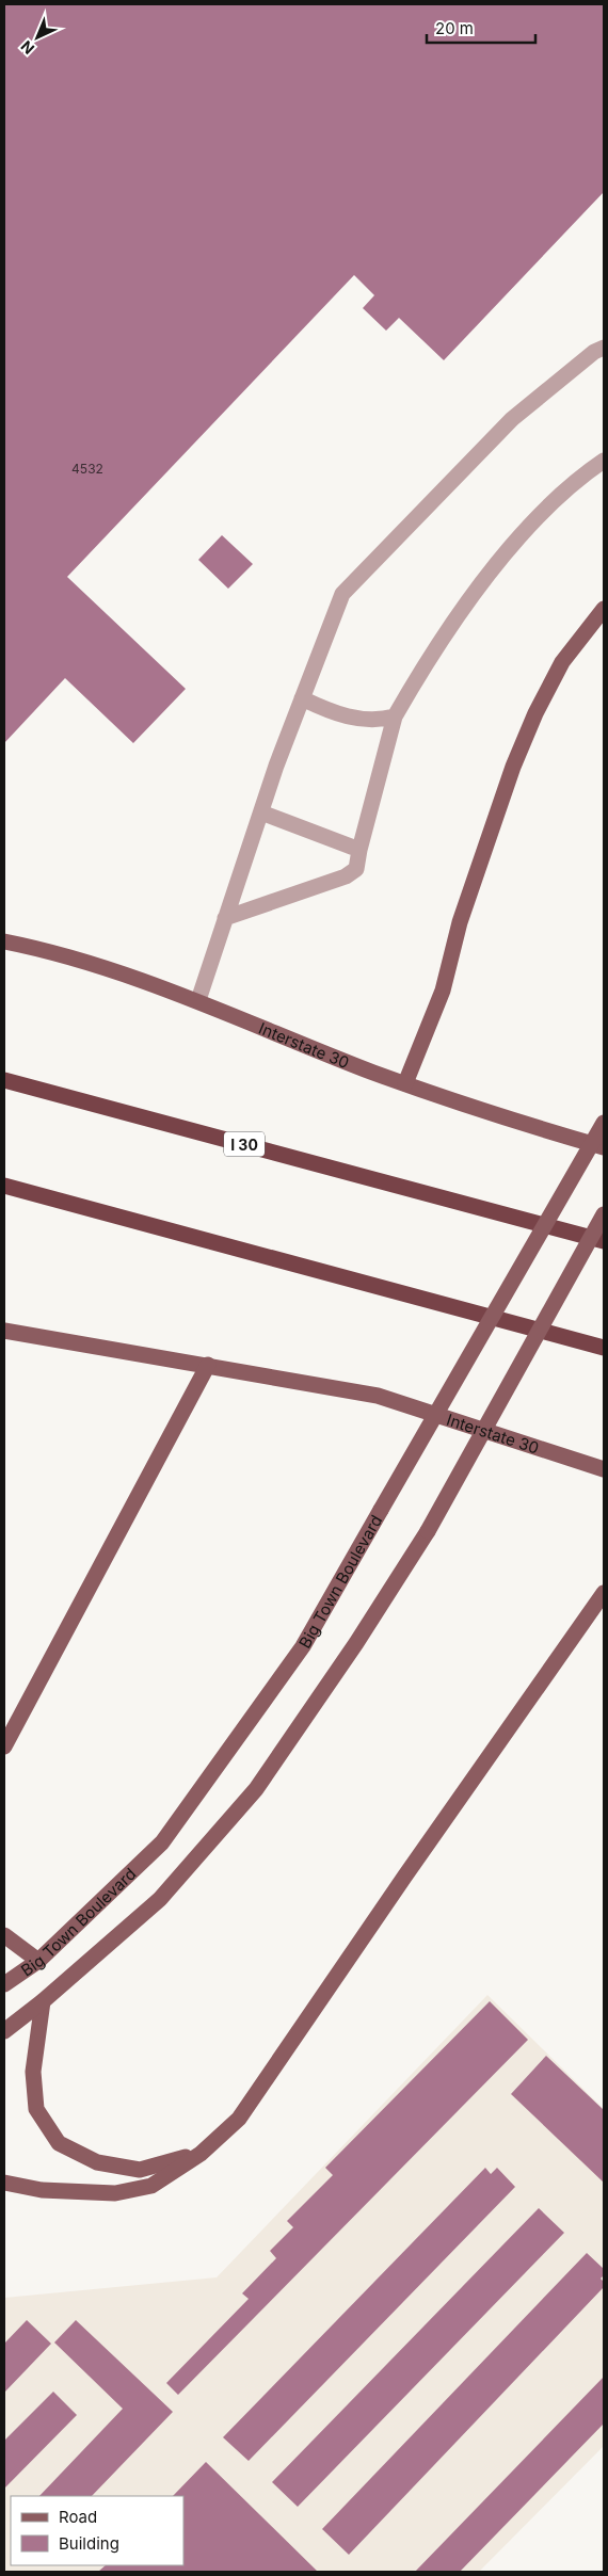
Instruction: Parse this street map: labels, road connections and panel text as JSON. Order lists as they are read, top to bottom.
{
  "streets": {
    "highway": ["I 30"],
    "main road": ["Interstate 30", "Big Town Boulevard"]
  },
  "house_numbers": ["4532"],
  "legend": ["Road", "Building"],
  "scale_bar": "20 m",
  "north": "bottom left"
}
